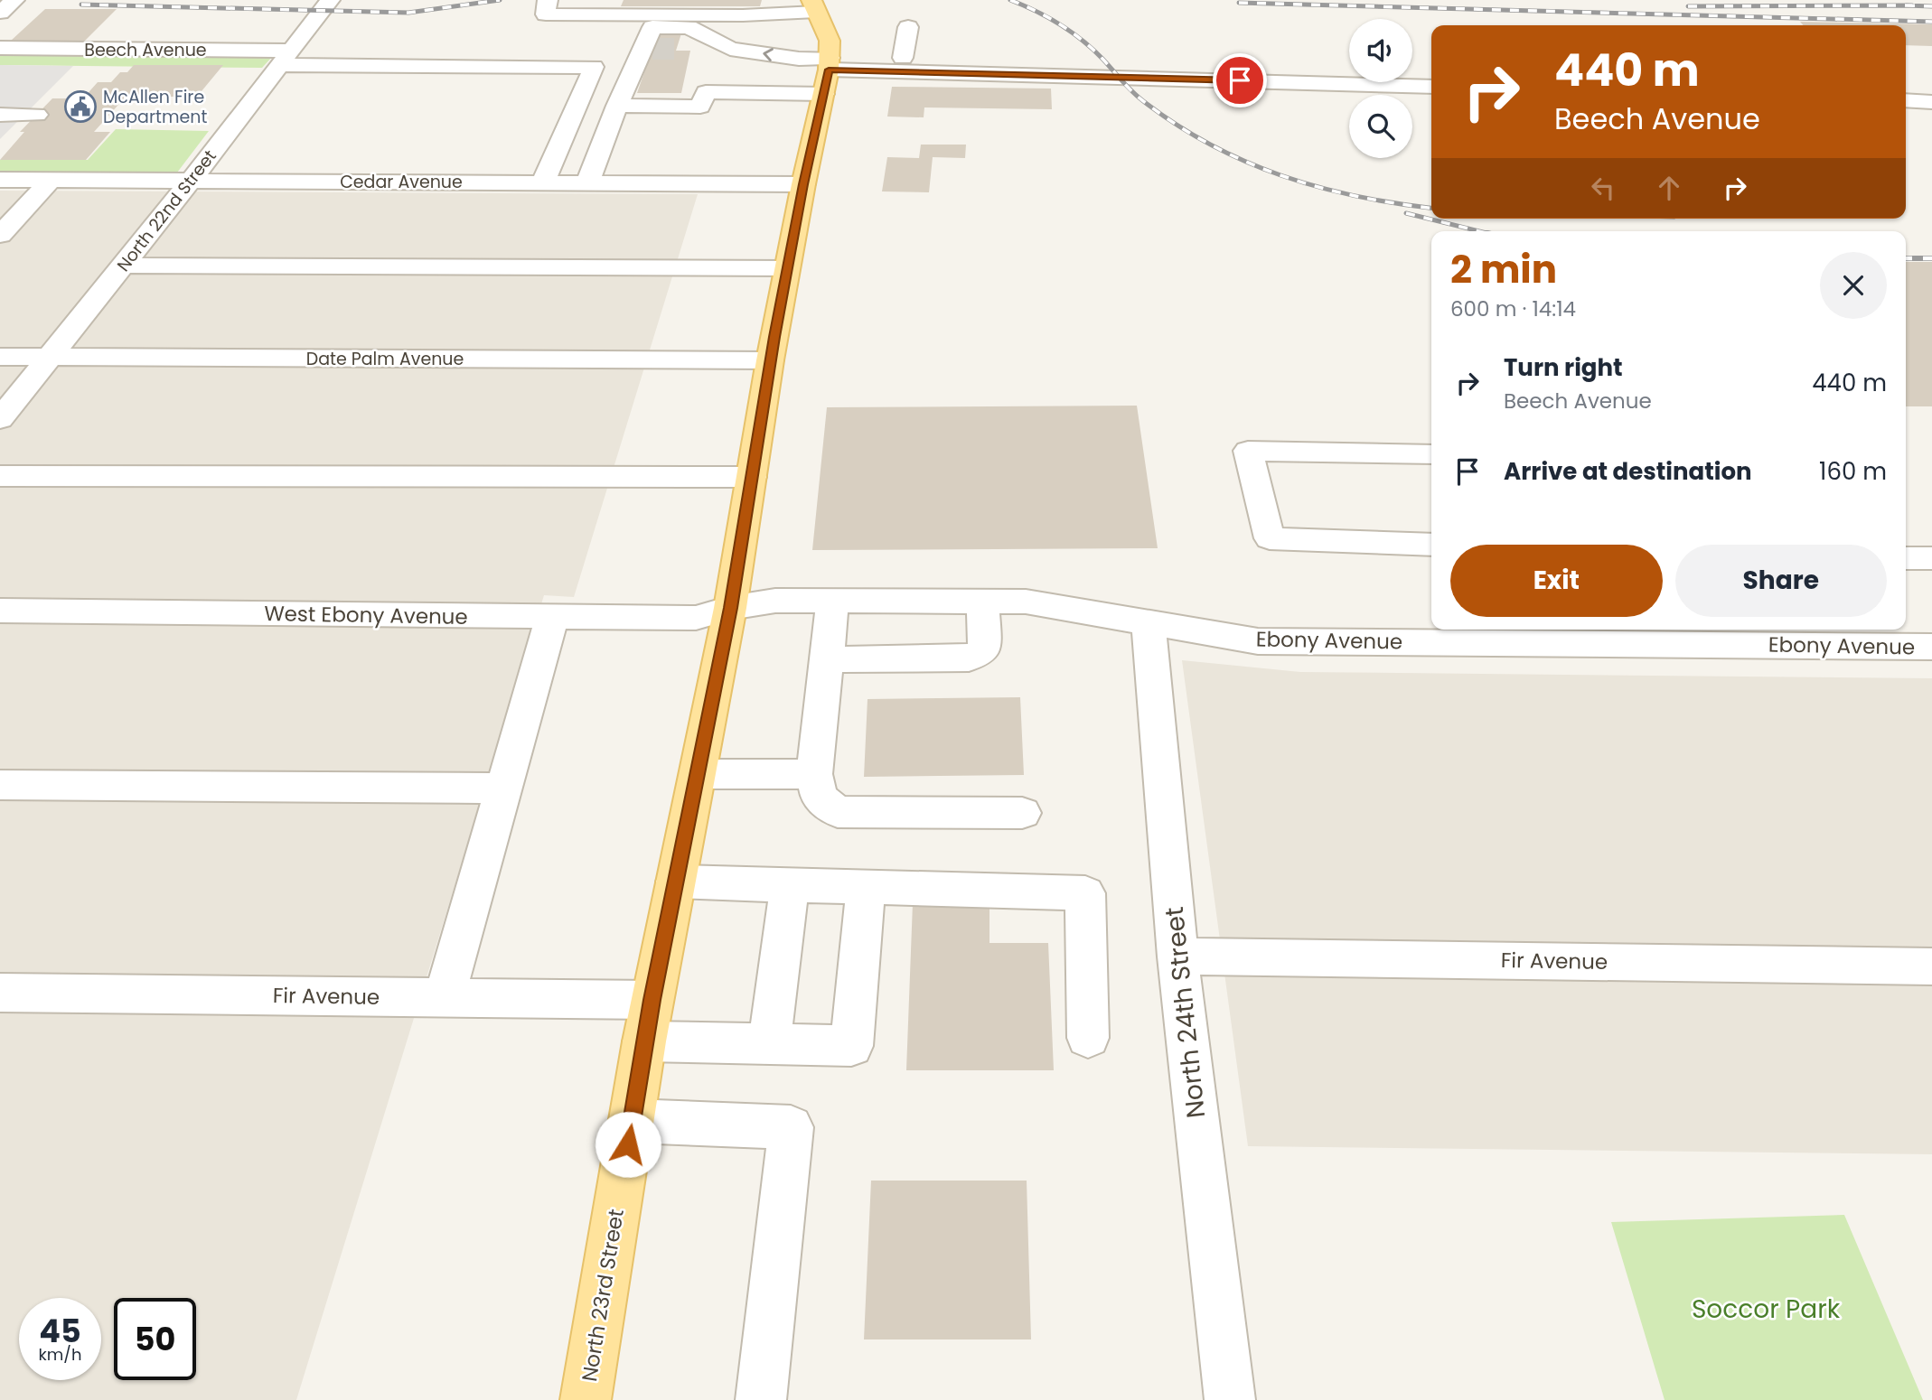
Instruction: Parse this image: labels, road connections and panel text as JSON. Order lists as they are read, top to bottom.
{
  "streets": {
    "main road": ["North 23rd Street"],
    "street": [
      "Beech Avenue",
      "Cedar Avenue",
      "North 22nd Street",
      "Date Palm Avenue",
      "West Ebony Avenue",
      "Ebony Avenue",
      "Fir Avenue",
      "North 24th Street"
    ]
  },
  "crossings": [
    ["Beech Avenue", "Cedar Avenue"],
    ["Beech Avenue", "North 22nd Street"],
    ["Cedar Avenue", "North 22nd Street"],
    ["Cedar Avenue", "North 23rd Street"],
    ["North 22nd Street", "Date Palm Avenue"],
    ["Date Palm Avenue", "North 23rd Street"],
    ["West Ebony Avenue", "Ebony Avenue"],
    ["West Ebony Avenue", "North 23rd Street"],
    ["Ebony Avenue", "North 24th Street"],
    ["Ebony Avenue", "North 23rd Street"],
    ["Fir Avenue", "North 24th Street"],
    ["Fir Avenue", "North 23rd Street"]
  ],
  "parks": ["Soccor Park"],
  "places": {
    "public building": ["McAllen Fire Department"]
  },
  "page": {
    "turn": ["440 m", "Beech Avenue"],
    "heading": ["2 min", "600 m · 14:14"],
    "list": [
      {
        "name": "Turn right",
        "note": "Beech Avenue",
        "value": "440 m"
      },
      {
        "name": "Arrive at destination",
        "value": "160 m"
      }
    ],
    "buttons": ["Exit", "Share"],
    "speed": "45 km/h",
    "limit": "50"
  }
}
